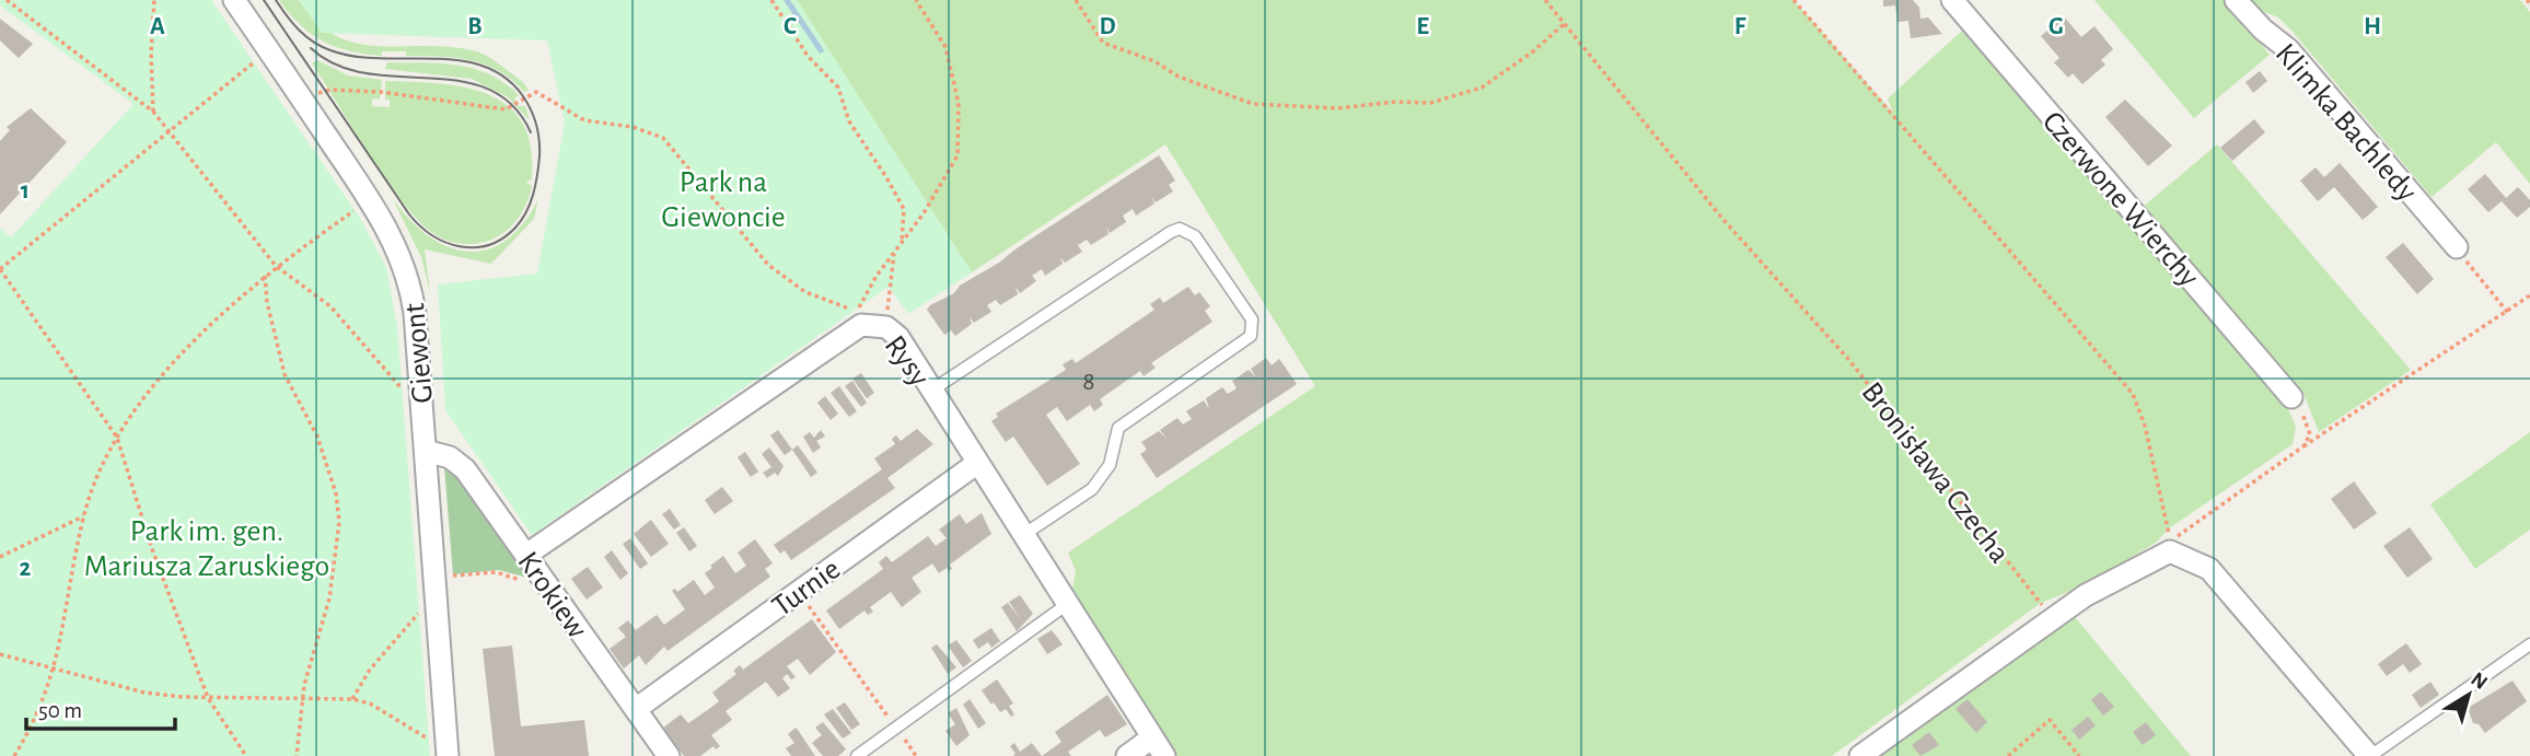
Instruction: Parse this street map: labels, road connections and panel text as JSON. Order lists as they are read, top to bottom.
{
  "streets": {
    "street": [
      "Klimka Bachledy",
      "Czerwone Wierchy",
      "Giewont",
      "Rysy",
      "Turnie",
      "Krokiew"
    ],
    "path": ["Bronisława Czecha"]
  },
  "crossings": [
    ["Giewont", "Krokiew"],
    ["Rysy", "Turnie"],
    ["Rysy", "Krokiew"],
    ["Turnie", "Krokiew"]
  ],
  "parks": ["Park na Giewoncie", "Park im. gen. Mariusza Zaruskiego"],
  "house_numbers": ["8"],
  "scale_bar": "50 m",
  "north": "top right",
  "grid": {
    "columns": [
      "A",
      "B",
      "C",
      "D",
      "E",
      "F",
      "G",
      "H"
    ],
    "rows": ["1", "2"]
  }
}
